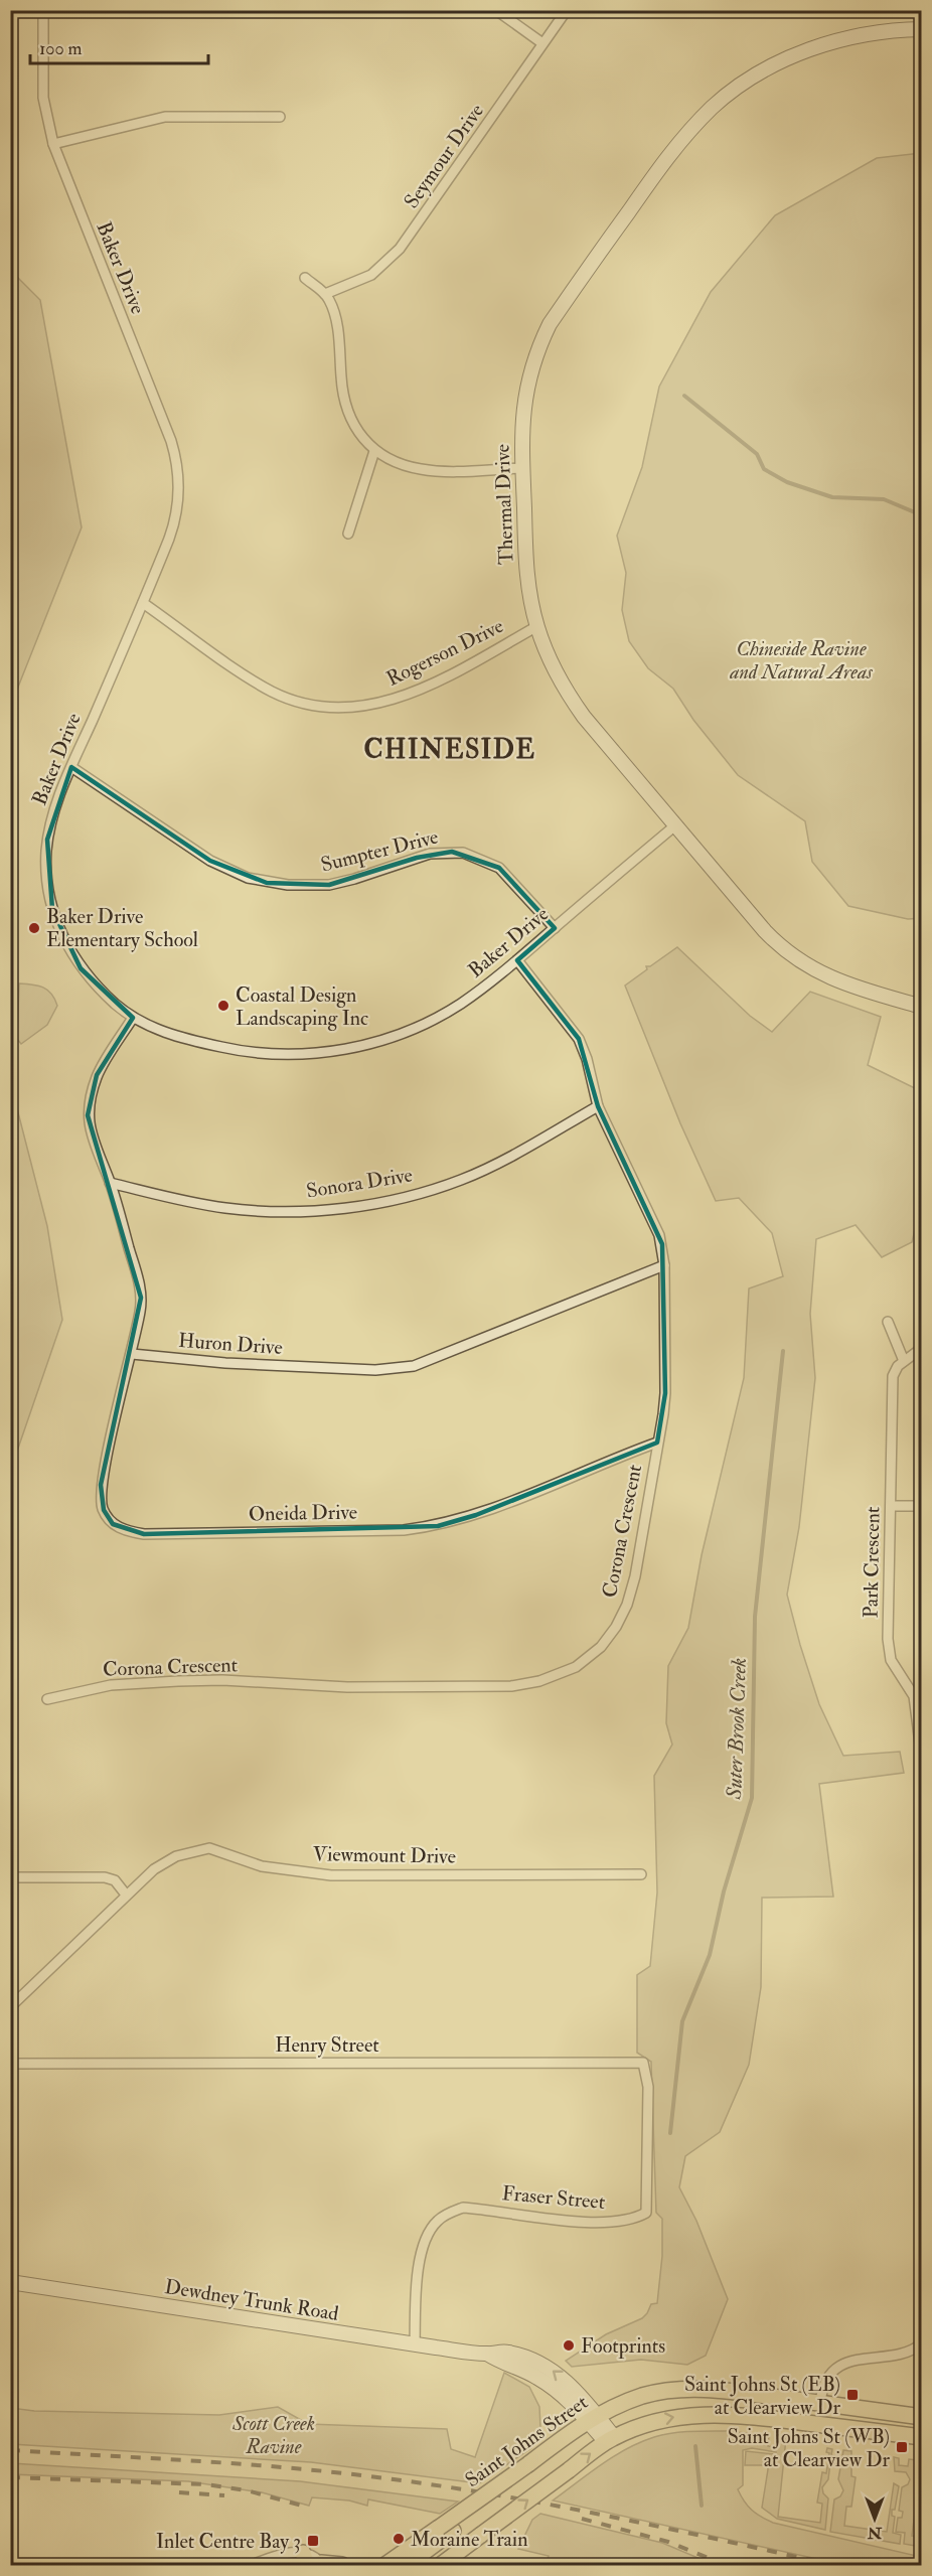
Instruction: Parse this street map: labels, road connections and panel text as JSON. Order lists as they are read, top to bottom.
{
  "streets": {
    "main road": ["Saint Johns Street"],
    "street": [
      "Seymour Drive",
      "Baker Drive",
      "Thermal Drive",
      "Rogerson Drive",
      "Sumpter Drive",
      "Sonora Drive",
      "Huron Drive",
      "Oneida Drive",
      "Corona Crescent",
      "Park Crescent",
      "Viewmount Drive",
      "Henry Street",
      "Fraser Street",
      "Dewdney Trunk Road"
    ]
  },
  "crossings": [
    ["Baker Drive", "Thermal Drive"],
    ["Baker Drive", "Rogerson Drive"],
    ["Baker Drive", "Sumpter Drive"],
    ["Baker Drive", "Corona Crescent"],
    ["Thermal Drive", "Rogerson Drive"],
    ["Sonora Drive", "Corona Crescent"],
    ["Huron Drive", "Oneida Drive"],
    ["Huron Drive", "Corona Crescent"],
    ["Oneida Drive", "Corona Crescent"],
    ["Henry Street", "Fraser Street"],
    ["Fraser Street", "Dewdney Trunk Road"],
    ["Dewdney Trunk Road", "Saint Johns Street"]
  ],
  "districts": ["CHINESIDE"],
  "water": ["Suter Brook Creek"],
  "parks": ["Chineside Ravine and Natural Areas", "Scott Creek Ravine"],
  "places": {
    "other": [
      "Baker Drive Elementary School",
      "Coastal Design Landscaping Inc",
      "Footprints",
      "Moraine Train"
    ],
    "transit": ["Saint Johns St (EB) at Clearview Dr", "Saint Johns St (WB) at Clearview Dr", "Inlet Centre Bay 3"]
  },
  "scale_bar": "100 m",
  "north": "bottom"
}
